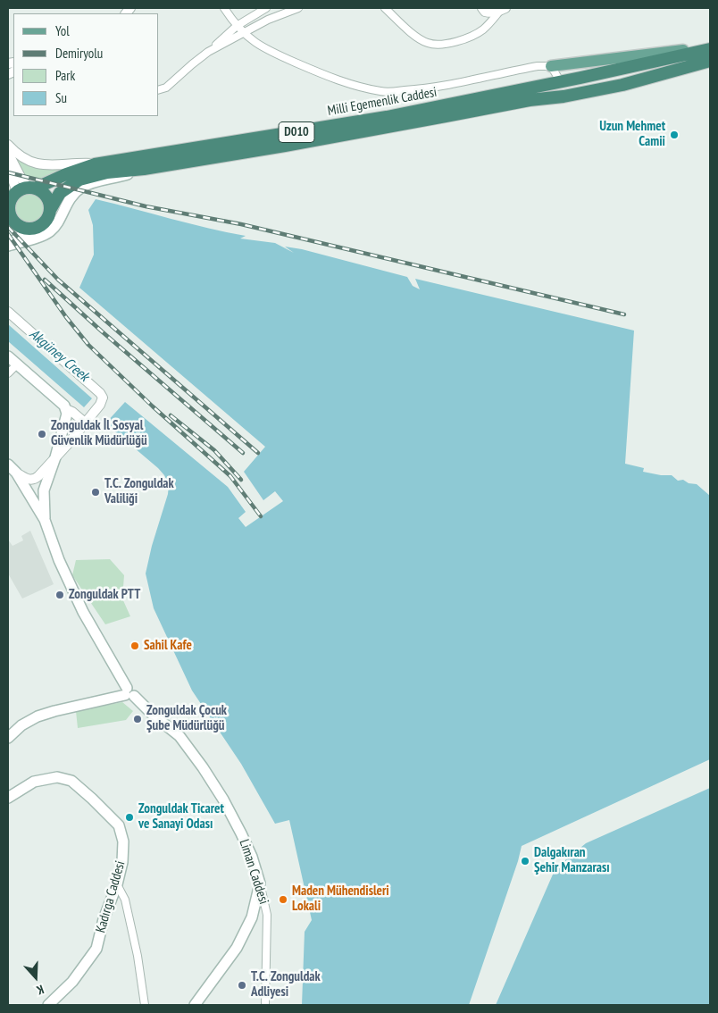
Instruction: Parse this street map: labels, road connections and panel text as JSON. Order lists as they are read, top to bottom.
{
  "streets": {
    "highway": ["Milli Egemenlik Caddesi", "D010"],
    "main road": ["Liman Caddesi", "Kadırga Caddesi"]
  },
  "water": ["Akgüney Creek"],
  "places": [
    "Uzun Mehmet Camii",
    "Zonguldak İl Sosyal Güvenlik Müdürlüğü",
    "T.C. Zonguldak Valiliği",
    "Zonguldak PTT",
    "Sahil Kafe",
    "Zonguldak Çocuk Şube Müdürlüğü",
    "Zonguldak Ticaret ve Sanayi Odası",
    "Dalgakıran Şehir Manzarası",
    "Maden Mühendisleri Lokali",
    "T.C. Zonguldak Adliyesi"
  ],
  "legend": [
    "Yol",
    "Demiryolu",
    "Park",
    "Su"
  ],
  "north": "bottom"
}
